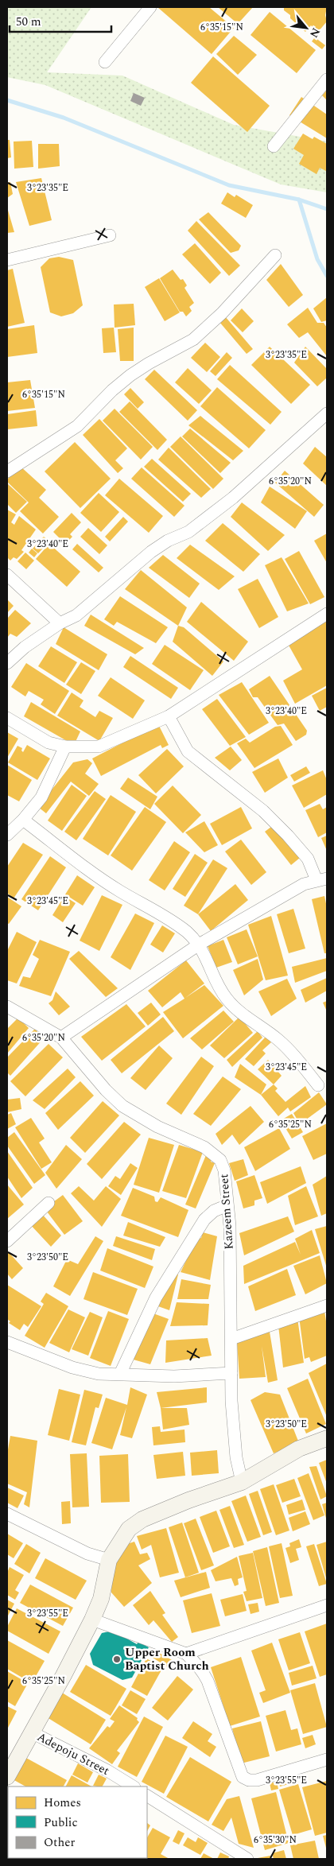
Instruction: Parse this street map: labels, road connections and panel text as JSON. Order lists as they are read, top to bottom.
{
  "streets": {
    "street": ["Kazeem Street", "Adepoju Street"]
  },
  "places": ["Upper Room Baptist Church"],
  "legend": ["Homes", "Public", "Other"],
  "scale_bar": "50 m",
  "north": "bottom right",
  "coordinates": [
    "6°35'15\"N",
    "3°23'35\"E",
    "6°35'20\"N",
    "3°23'40\"E",
    "3°23'45\"E",
    "6°35'25\"N",
    "3°23'50\"E",
    "3°23'55\"E",
    "6°35'30\"N"
  ]
}
